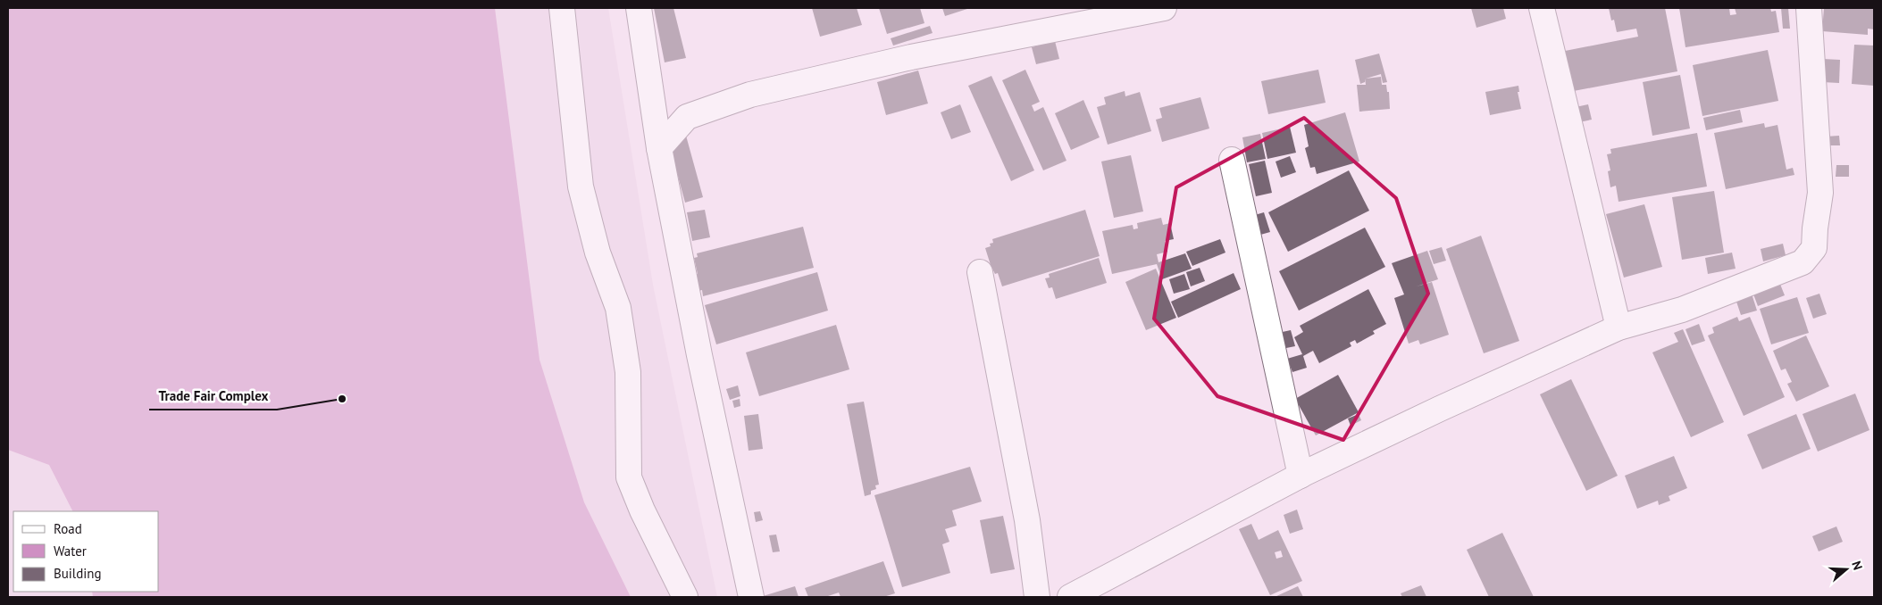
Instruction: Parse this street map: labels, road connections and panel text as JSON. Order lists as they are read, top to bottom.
{
  "places": ["Trade Fair Complex"],
  "legend": ["Road", "Water", "Building"],
  "north": "right"
}
